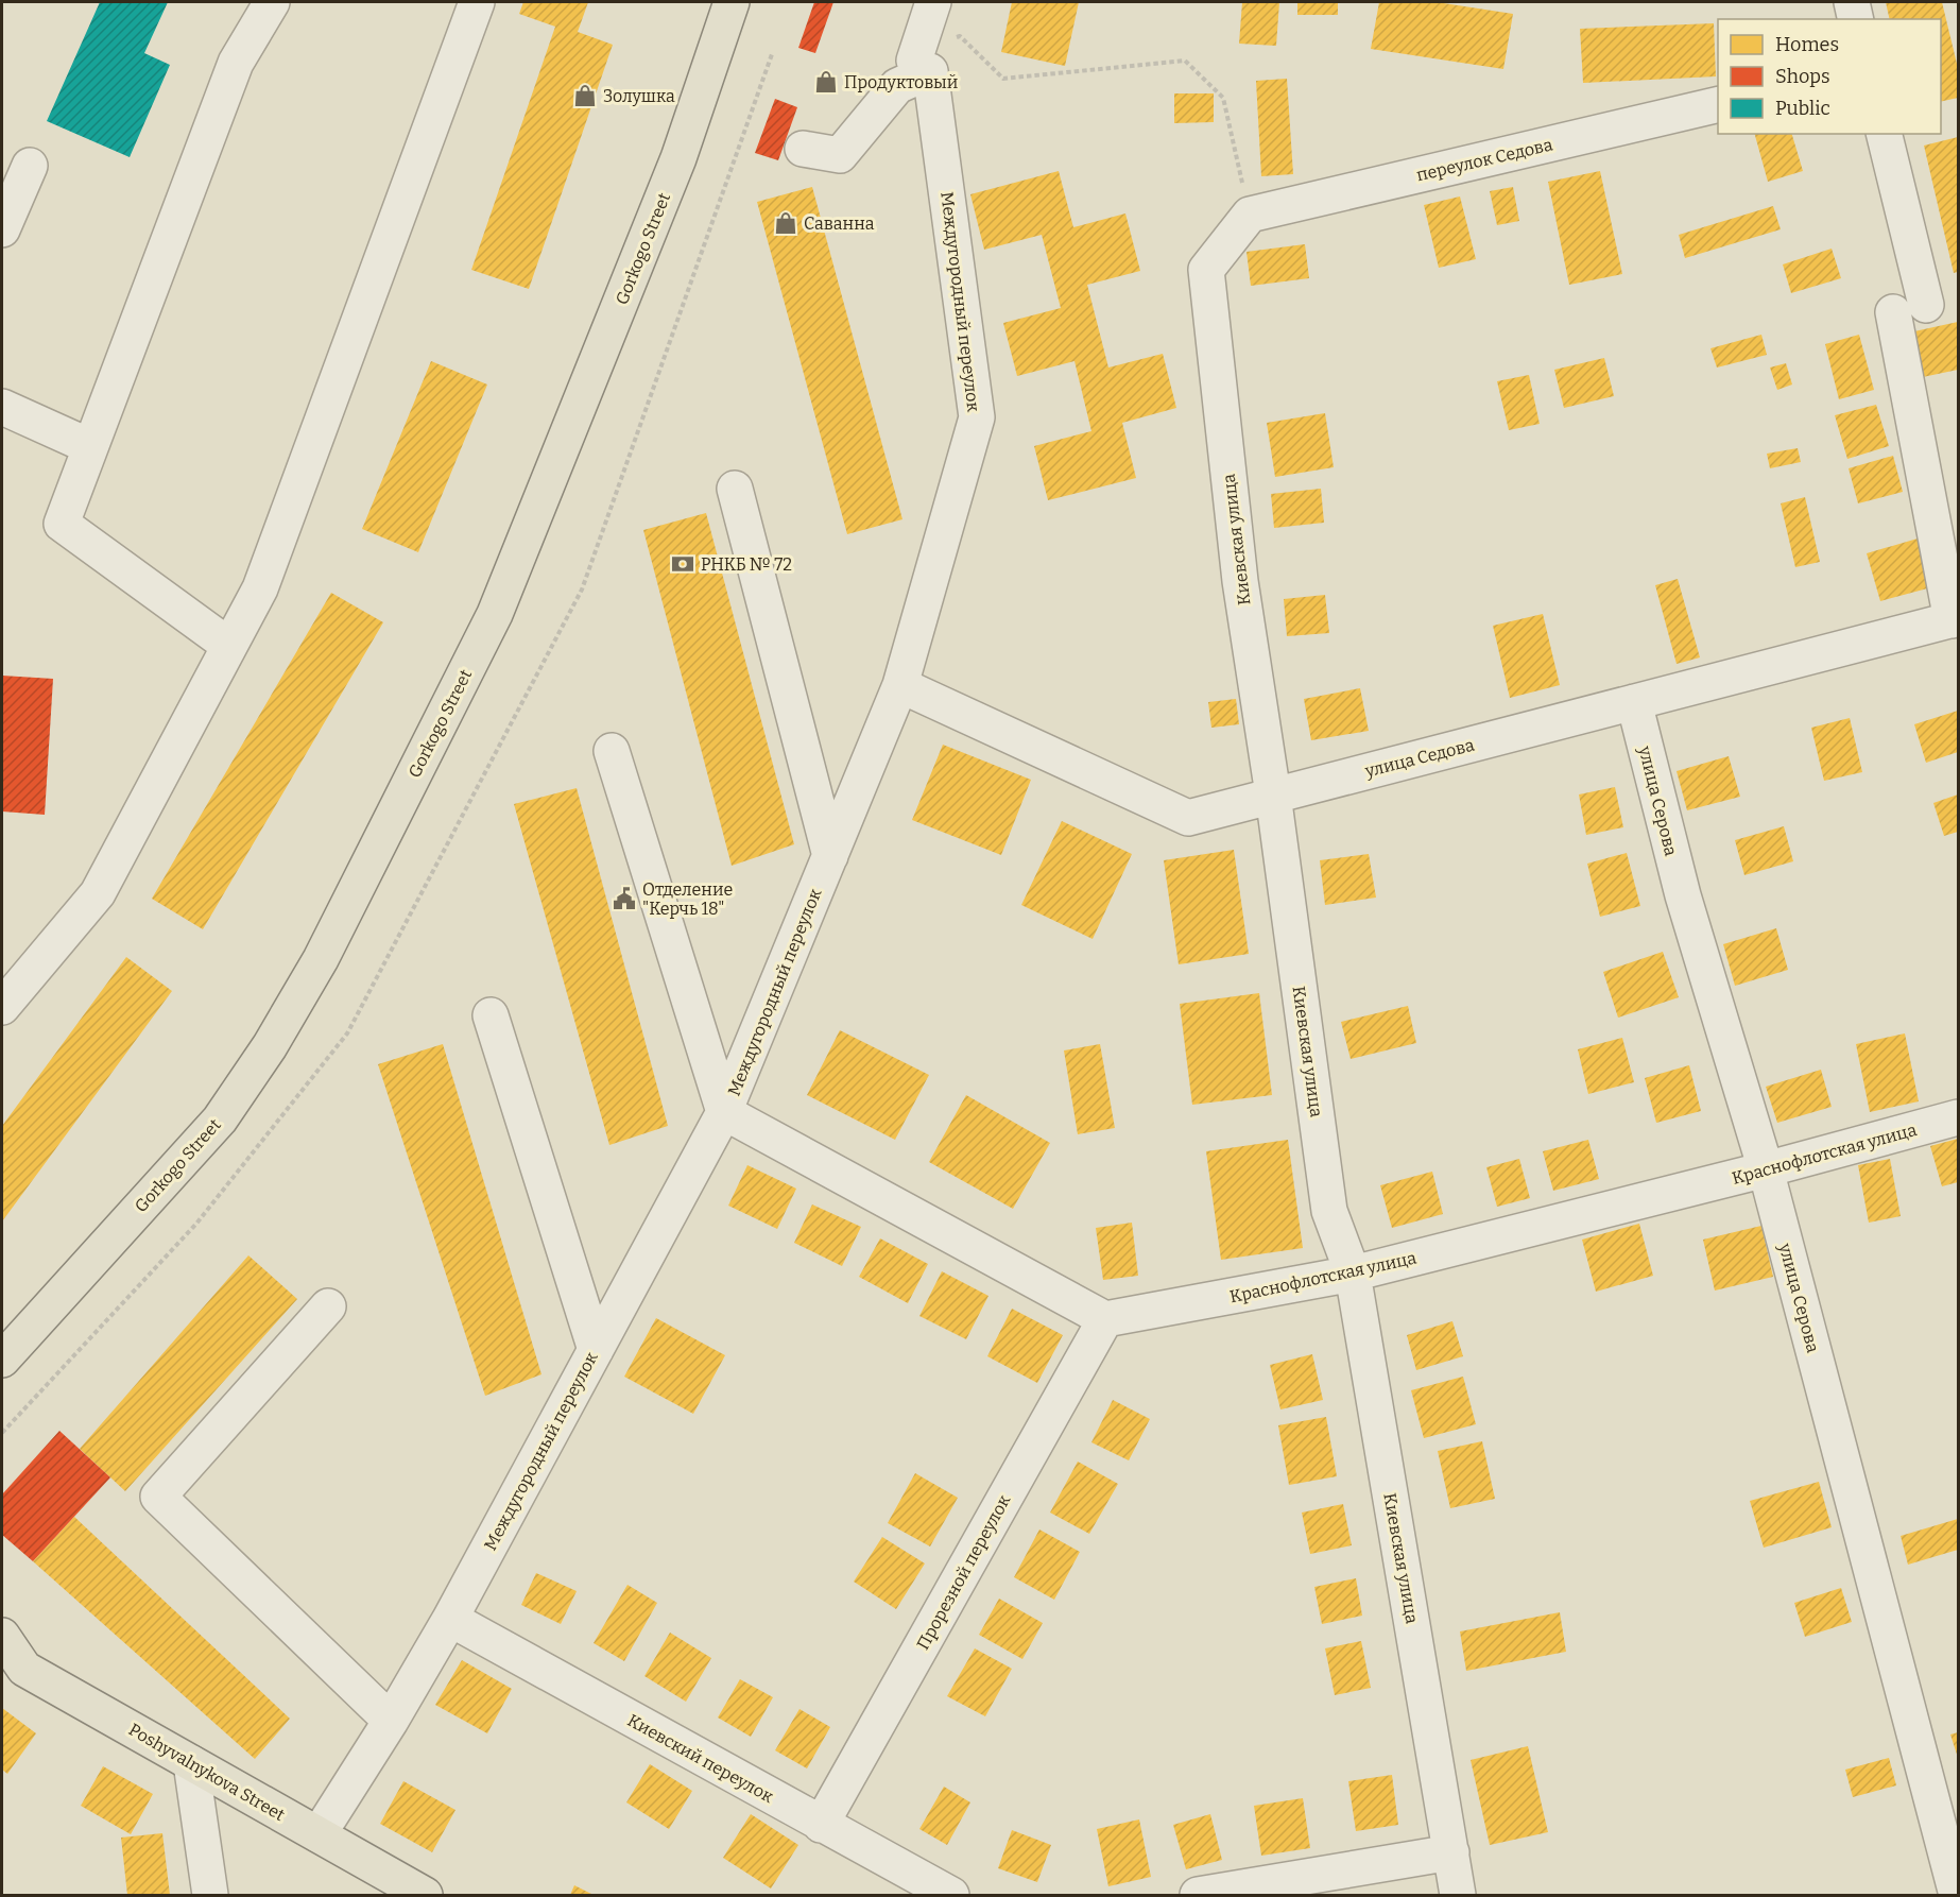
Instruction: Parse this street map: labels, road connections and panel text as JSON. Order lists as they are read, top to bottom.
{
  "streets": {
    "main road": ["Gorkogo Street", "Poshyvalnykova Street"],
    "lane": [
      "переулок Седова",
      "Междугородный переулок",
      "Киевская улица",
      "улица Седова",
      "улица Серова",
      "Краснофлотская улица",
      "Прорезной переулок",
      "Киевский переулок"
    ]
  },
  "crossings": [
    ["переулок Седова", "Киевская улица"],
    ["Междугородный переулок", "улица Седова"],
    ["Междугородный переулок", "Киевский переулок"],
    ["Междугородный переулок", "Poshyvalnykova Street"],
    ["Киевская улица", "улица Седова"],
    ["Киевская улица", "Краснофлотская улица"],
    ["улица Седова", "улица Серова"],
    ["улица Серова", "Краснофлотская улица"],
    ["Краснофлотская улица", "Прорезной переулок"],
    ["Прорезной переулок", "Киевский переулок"]
  ],
  "places": {
    "shop": ["Продуктовый", "Золушка", "Саванна"],
    "bank": ["РНКБ № 72"],
    "public building": ["Отделение \"Керчь 18\""]
  },
  "legend": ["Homes", "Shops", "Public"]
}
